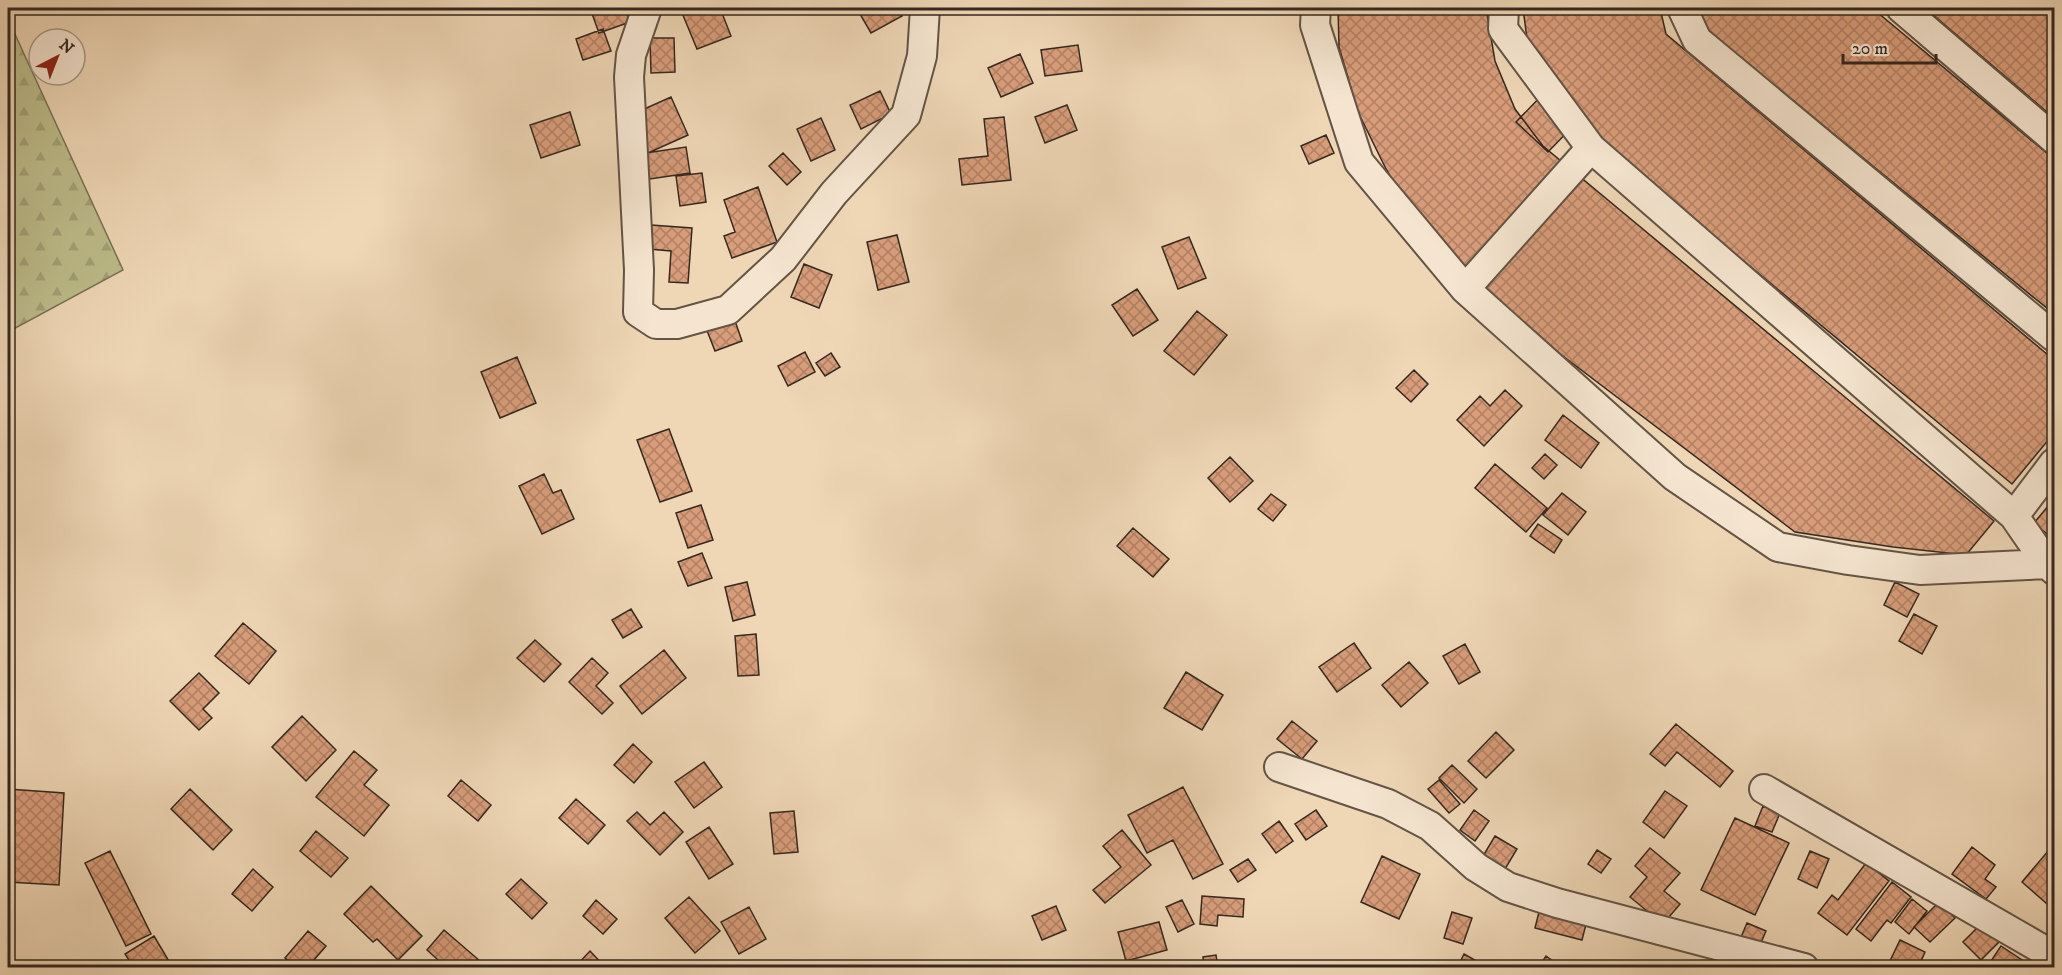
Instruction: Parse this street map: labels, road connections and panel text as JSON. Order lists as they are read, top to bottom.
{
  "scale_bar": "20 m",
  "north": "top right"
}
